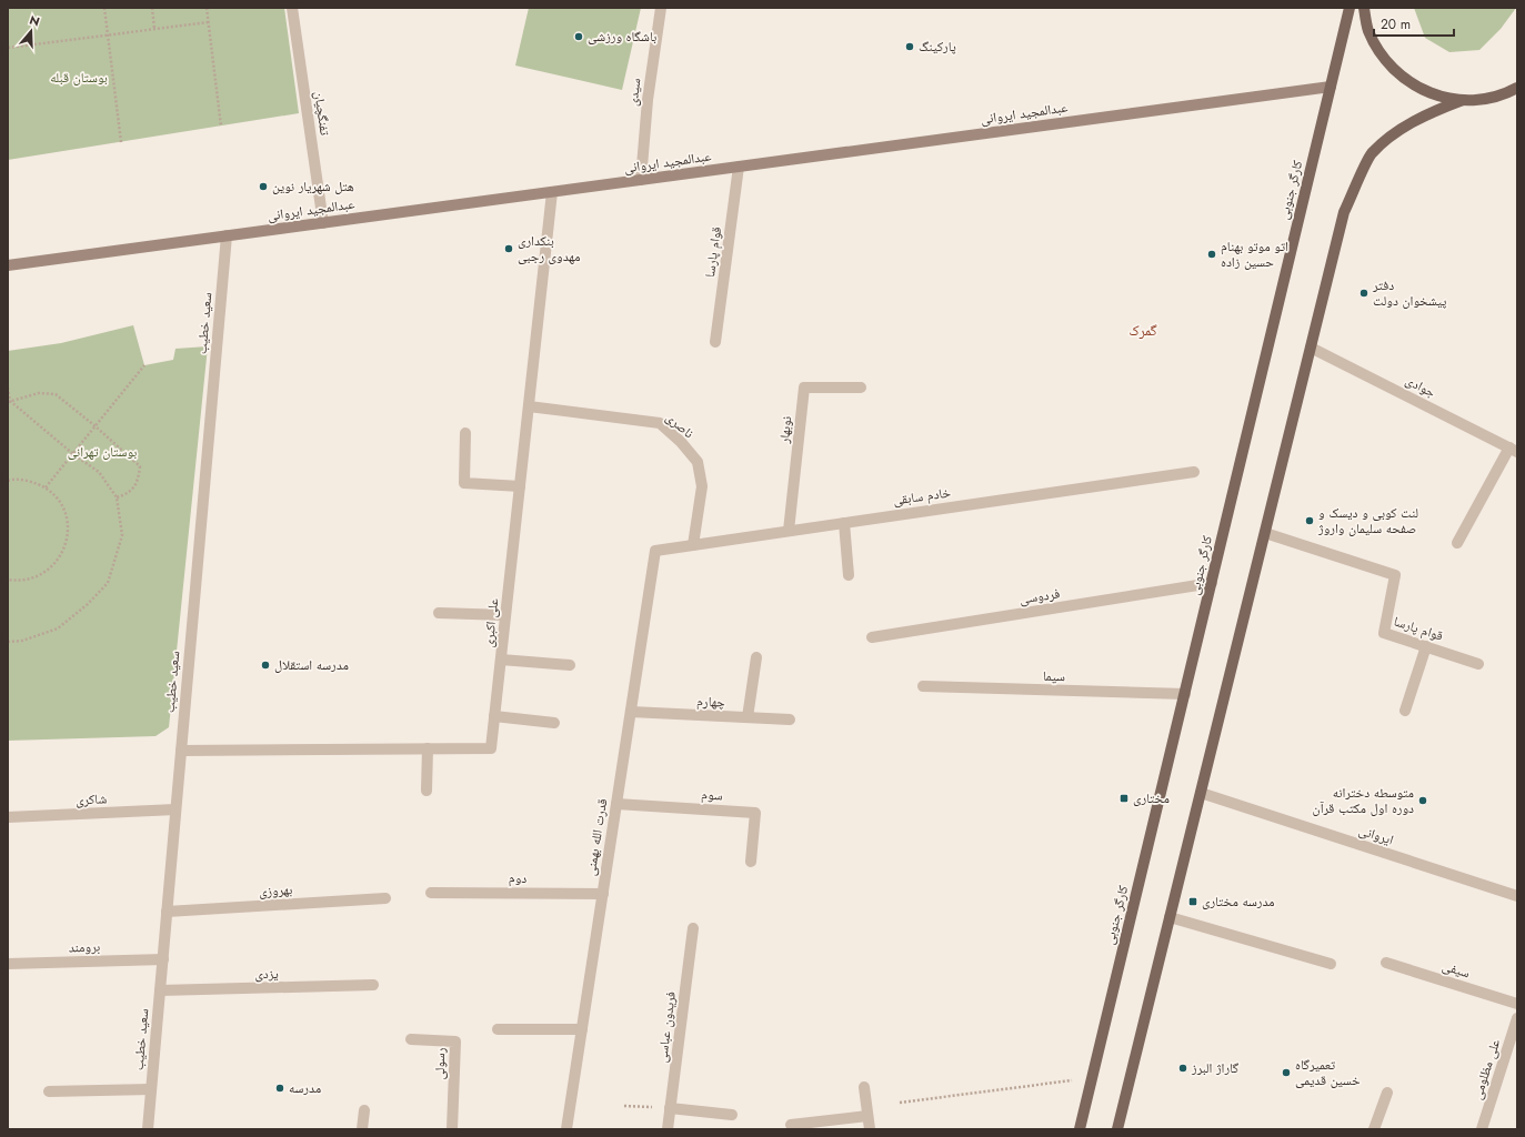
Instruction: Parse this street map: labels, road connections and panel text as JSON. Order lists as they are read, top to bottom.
{
  "streets": {
    "main road": ["عبدالمجید ایروانی", "کارگر جنوبی"],
    "street": [
      "سیدی",
      "تفنگچیان",
      "قوام پارسا",
      "سعید خطیب",
      "جوادی",
      "ناصری",
      "نوبهار",
      "خادم سابقی",
      "فردوسی",
      "علی اکبری",
      "سیما",
      "چهارم",
      "سوم",
      "شاکری",
      "ایروانی",
      "قدرت الله بهمنی",
      "دوم",
      "بهروزی",
      "برومند",
      "سیفی",
      "یزدی",
      "فریدون عباسی",
      "رسولی",
      "علی مظلومی"
    ]
  },
  "crossings": [
    ["سیدی", "عبدالمجید ایروانی"],
    ["تفنگچیان", "عبدالمجید ایروانی"],
    ["عبدالمجید ایروانی", "کارگر جنوبی"],
    ["عبدالمجید ایروانی", "قوام پارسا"],
    ["عبدالمجید ایروانی", "سعید خطیب"],
    ["عبدالمجید ایروانی", "علی اکبری"],
    ["کارگر جنوبی", "فردوسی"],
    ["کارگر جنوبی", "سیما"],
    ["سعید خطیب", "علی اکبری"],
    ["سعید خطیب", "شاکری"],
    ["سعید خطیب", "بهروزی"],
    ["سعید خطیب", "برومند"],
    ["سعید خطیب", "یزدی"],
    ["ناصری", "خادم سابقی"],
    ["ناصری", "علی اکبری"],
    ["نوبهار", "خادم سابقی"],
    ["خادم سابقی", "قدرت الله بهمنی"],
    ["چهارم", "قدرت الله بهمنی"],
    ["سوم", "قدرت الله بهمنی"],
    ["قدرت الله بهمنی", "دوم"]
  ],
  "districts": ["گمرک"],
  "parks": ["بوستان قبله", "بوستان تهرانی"],
  "places": {
    "other": [
      "باشگاه ورزشی",
      "پارکینگ",
      "هتل شهریار نوین",
      "بنکداری مهدوی رجبی",
      "اتو موتو بهنام حسین زاده",
      "دفتر پیشخوان دولت",
      "لنت کوبی و دیسک و صفحه سلیمان واروژ",
      "مدرسه استقلال",
      "متوسطه دخترانه دوره اول مکتب قرآن",
      "گاراژ البرز",
      "تعمیرگاه خسین قدیمی",
      "مدرسه"
    ],
    "transit": ["مختاری", "مدرسه مختاری"]
  },
  "scale_bar": "20 m",
  "north": "top"
}
